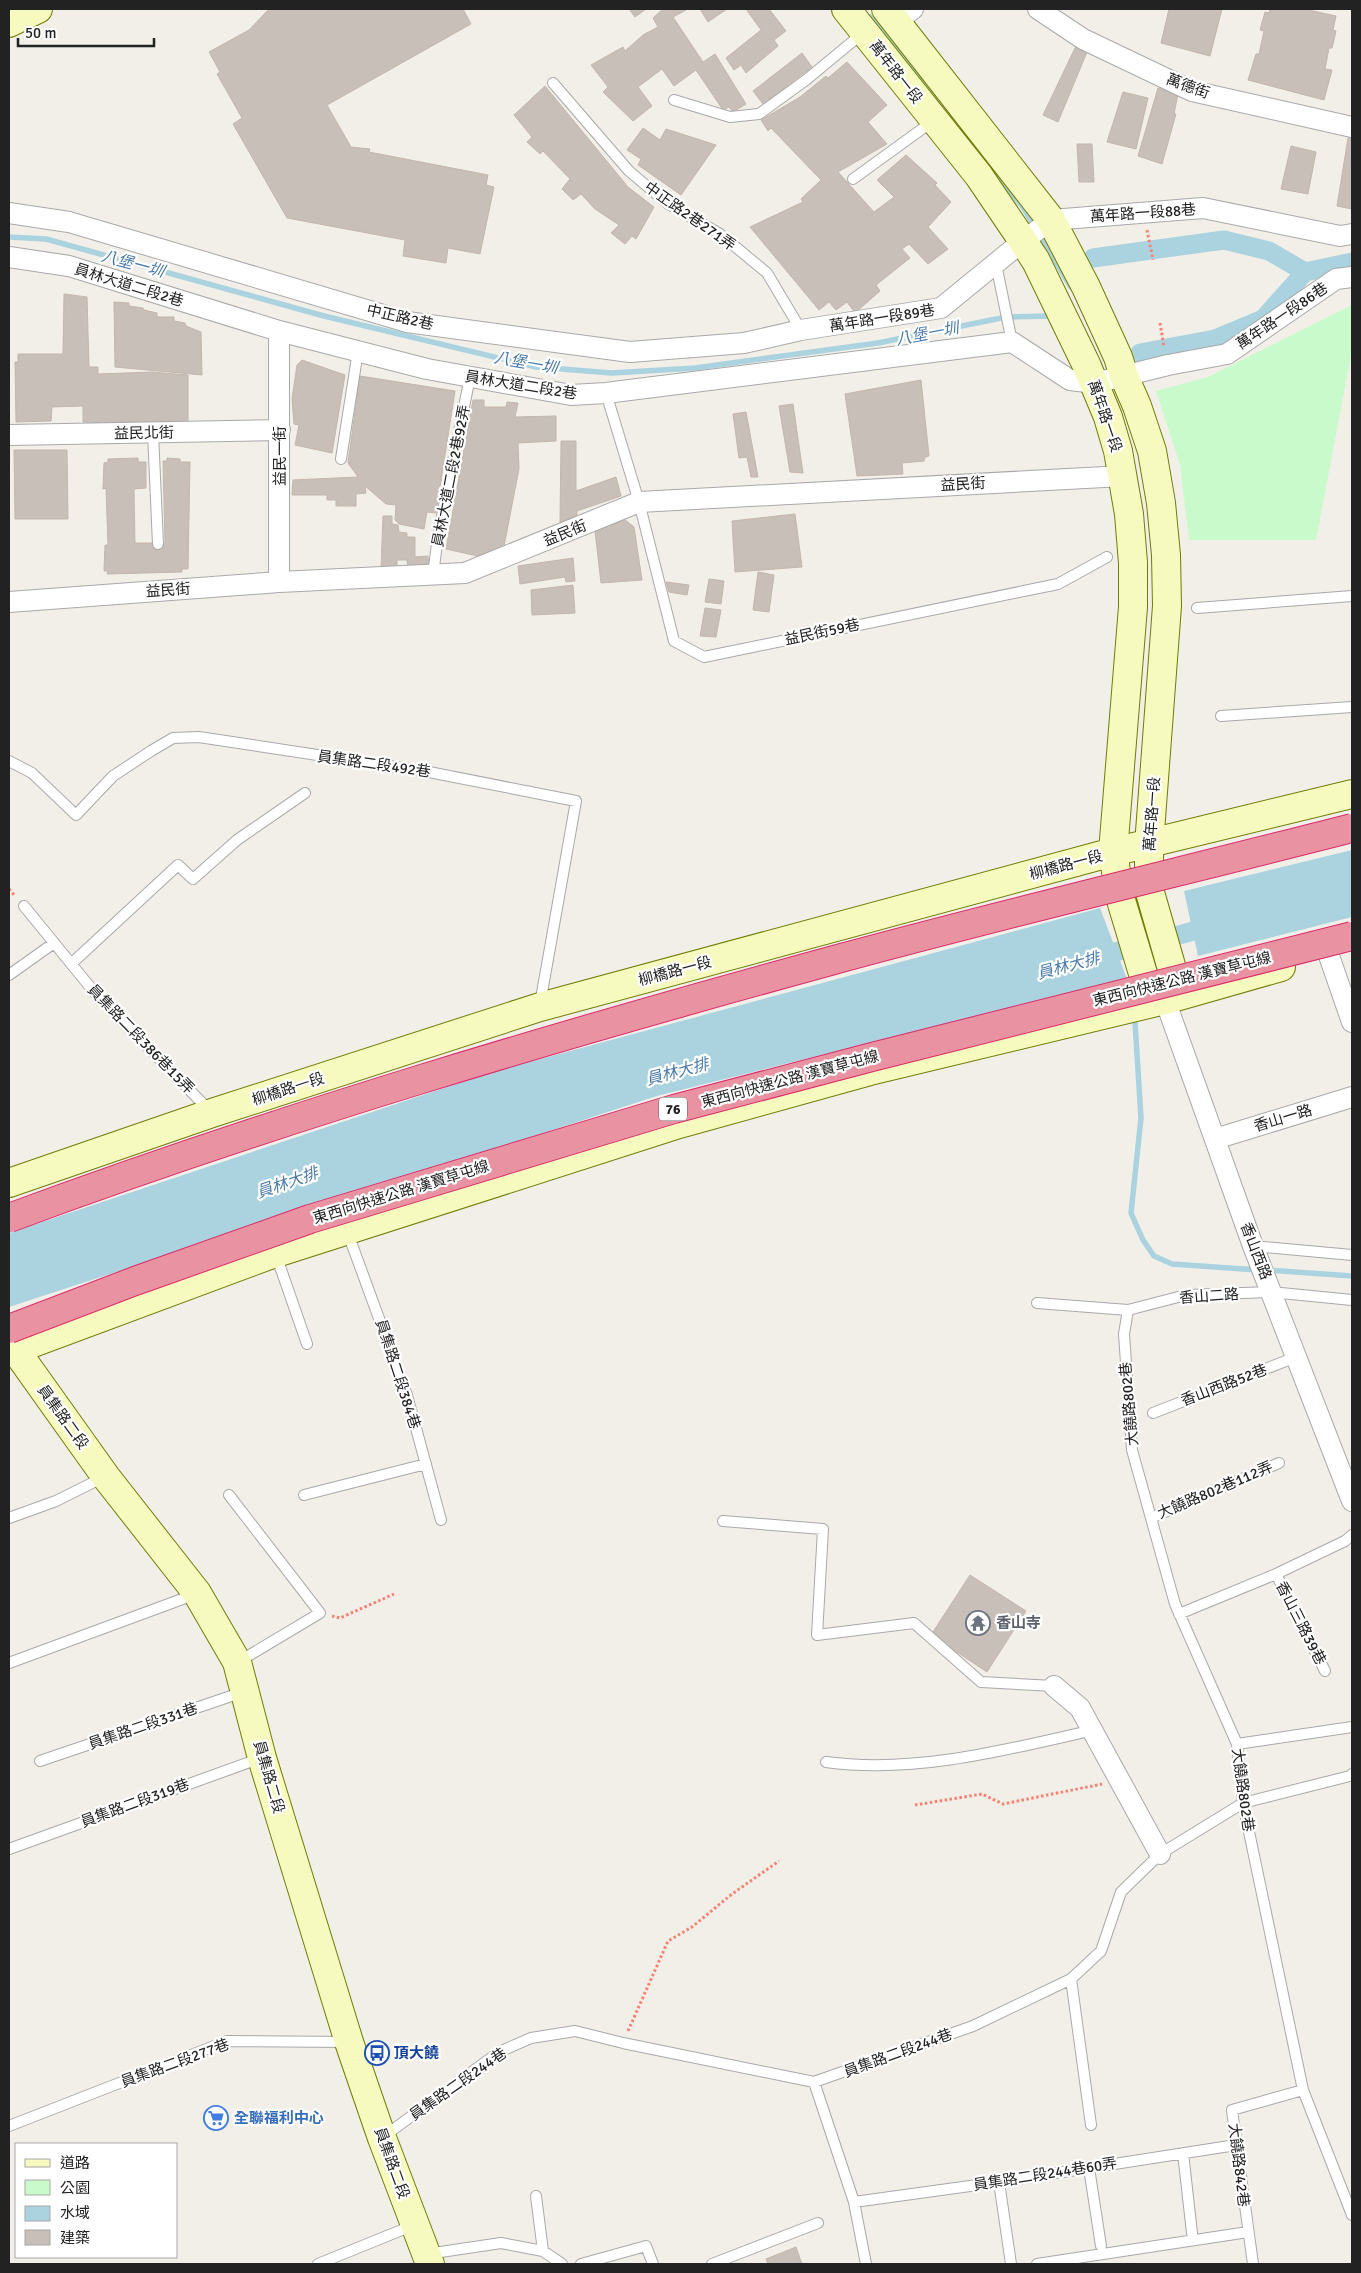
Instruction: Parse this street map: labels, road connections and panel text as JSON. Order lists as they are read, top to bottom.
{
  "streets": {
    "highway": ["東西向快速公路 漢寶草屯線", "76"],
    "main road": ["萬年路一段", "柳橋路一段", "員集路二段"],
    "street": [
      "萬德街",
      "萬年路一段88巷",
      "員林大道二段2巷",
      "萬年路一段86巷",
      "中正路2巷",
      "萬年路一段89巷",
      "益民北街",
      "益民一街",
      "益民街",
      "香山一路",
      "香山西路"
    ],
    "lane": [
      "中正路2巷271弄",
      "員林大道二段2巷92弄",
      "益民街59巷",
      "員集路二段492巷",
      "員集路二段386巷15弄",
      "香山二路",
      "員集路二段384巷",
      "香山西路52巷",
      "大饒路802巷",
      "大饒路802巷112弄",
      "香山三路39巷",
      "員集路二段331巷",
      "員集路二段319巷",
      "員集路二段244巷",
      "員集路二段277巷",
      "大饒路842巷",
      "員集路二段244巷60弄"
    ]
  },
  "crossings": [
    ["萬年路一段", "萬年路一段88巷"],
    ["萬年路一段", "萬年路一段86巷"],
    ["萬年路一段", "萬年路一段89巷"],
    ["萬年路一段", "益民街"],
    ["萬年路一段", "柳橋路一段"],
    ["萬年路一段", "香山西路"],
    ["萬年路一段88巷", "萬年路一段89巷"],
    ["中正路2巷271弄", "中正路2巷"],
    ["中正路2巷271弄", "萬年路一段89巷"],
    ["員林大道二段2巷", "益民一街"],
    ["員林大道二段2巷", "員林大道二段2巷92弄"],
    ["員林大道二段2巷", "益民街59巷"],
    ["中正路2巷", "萬年路一段89巷"],
    ["益民北街", "益民一街"],
    ["益民一街", "益民街"],
    ["員林大道二段2巷92弄", "益民街"],
    ["益民街", "益民街59巷"],
    ["員集路二段492巷", "柳橋路一段"],
    ["柳橋路一段", "員集路二段386巷15弄"],
    ["東西向快速公路 漢寶草屯線", "員集路二段"],
    ["香山一路", "香山西路"],
    ["香山西路", "香山二路"],
    ["香山西路", "香山西路52巷"],
    ["香山二路", "大饒路802巷"],
    ["大饒路802巷", "大饒路802巷112弄"],
    ["大饒路802巷", "香山三路39巷"],
    ["大饒路802巷", "員集路二段244巷"],
    ["大饒路802巷", "大饒路842巷"],
    ["員集路二段", "員集路二段331巷"],
    ["員集路二段", "員集路二段319巷"],
    ["員集路二段", "員集路二段244巷"],
    ["員集路二段", "員集路二段277巷"],
    ["大饒路842巷", "員集路二段244巷60弄"]
  ],
  "water": ["八堡一圳", "員林大排"],
  "places": {
    "temple": ["香山寺"],
    "bus stop": ["頂大饒"],
    "supermarket": ["全聯福利中心"]
  },
  "legend": [
    "道路",
    "公園",
    "水域",
    "建築"
  ],
  "scale_bar": "50 m"
}
